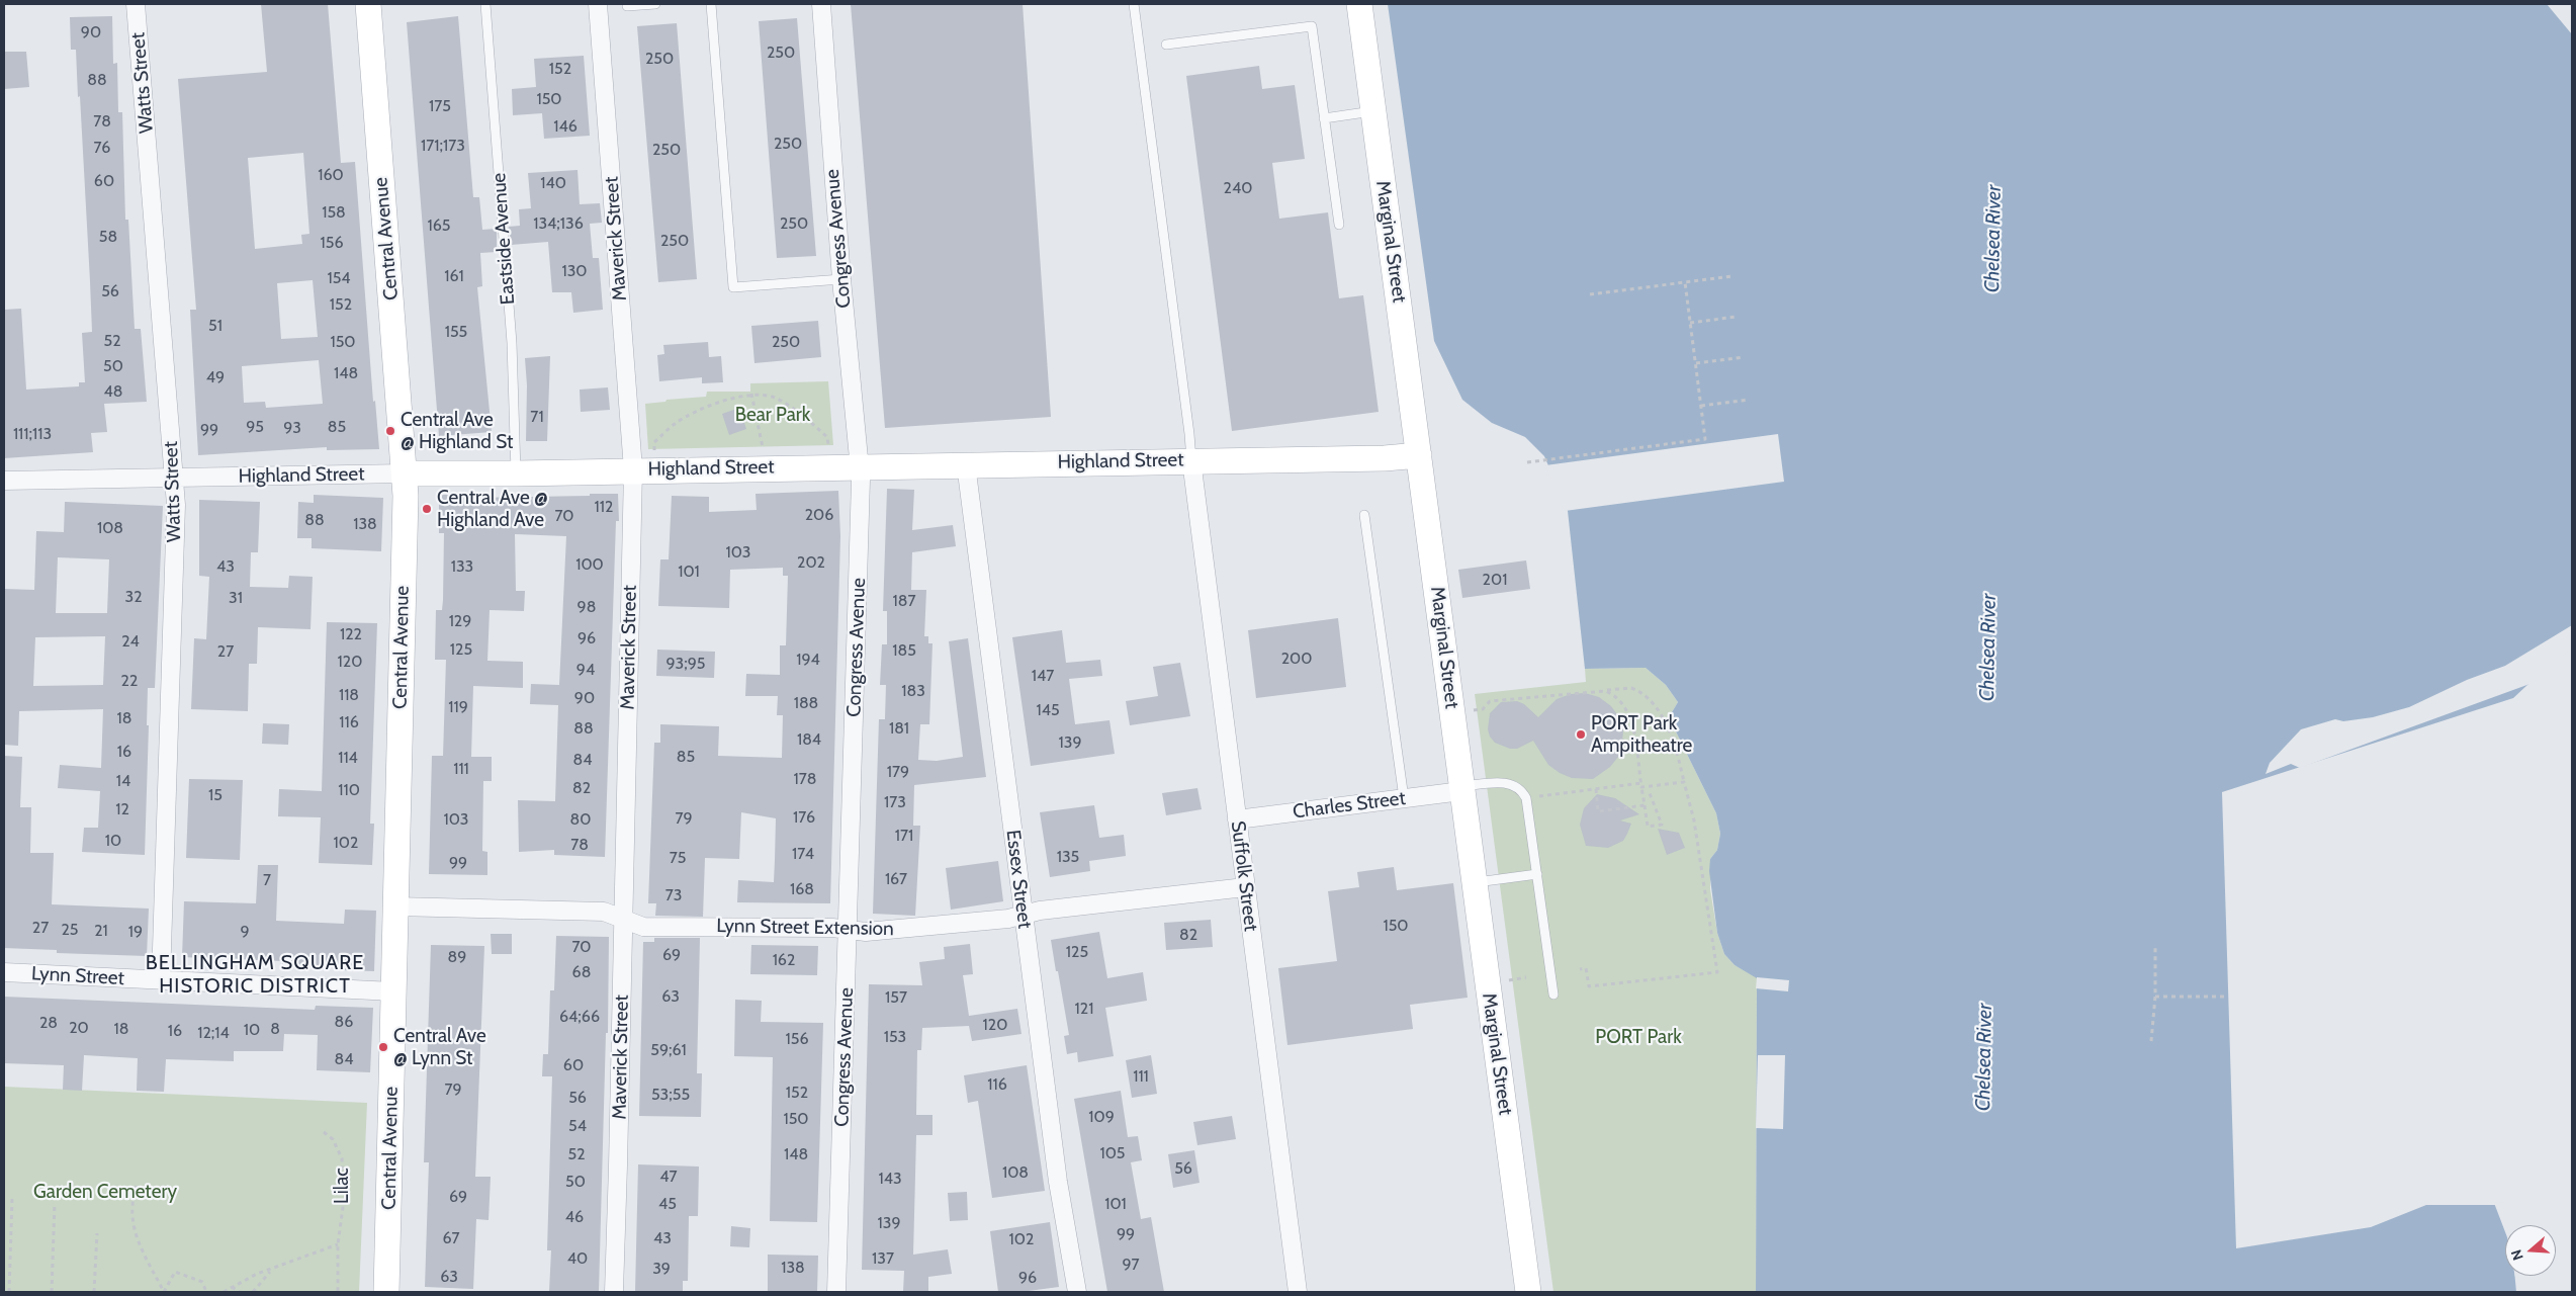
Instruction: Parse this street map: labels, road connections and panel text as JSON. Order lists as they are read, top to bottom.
{
  "streets": {
    "street": [
      "Watts Street",
      "Central Avenue",
      "Maverick Street",
      "Congress Avenue",
      "Marginal Street",
      "Highland Street",
      "Charles Street",
      "Suffolk Street",
      "Essex Street",
      "Lynn Street Extension",
      "Lynn Street"
    ],
    "lane": ["Eastside Avenue"],
    "path": ["Lilac"]
  },
  "crossings": [
    ["Watts Street", "Highland Street"],
    ["Watts Street", "Lynn Street"],
    ["Central Avenue", "Highland Street"],
    ["Central Avenue", "Lynn Street Extension"],
    ["Central Avenue", "Lynn Street"],
    ["Eastside Avenue", "Highland Street"],
    ["Maverick Street", "Highland Street"],
    ["Maverick Street", "Lynn Street Extension"],
    ["Congress Avenue", "Highland Street"],
    ["Congress Avenue", "Lynn Street Extension"],
    ["Marginal Street", "Highland Street"],
    ["Marginal Street", "Charles Street"],
    ["Highland Street", "Suffolk Street"],
    ["Highland Street", "Essex Street"],
    ["Charles Street", "Suffolk Street"],
    ["Suffolk Street", "Lynn Street Extension"],
    ["Essex Street", "Lynn Street Extension"]
  ],
  "districts": ["BELLINGHAM SQUARE HISTORIC DISTRICT"],
  "water": ["Chelsea River"],
  "parks": ["Bear Park", "PORT Park", "Garden Cemetery"],
  "places": [
    "Central Ave @ Highland St",
    "Central Ave @ Highland Ave",
    "PORT Park Ampitheatre",
    "Central Ave @ Lynn St"
  ],
  "house_numbers": [
    "90",
    "250",
    "250",
    "152",
    "88",
    "150",
    "175",
    "78",
    "146",
    "250",
    "171;173",
    "76",
    "250",
    "160",
    "60",
    "140",
    "240",
    "158",
    "134;136",
    "250",
    "165",
    "58",
    "250",
    "156",
    "130",
    "161",
    "154",
    "56",
    "152",
    "51",
    "155",
    "52",
    "150",
    "250",
    "50",
    "148",
    "49",
    "48",
    "71",
    "95",
    "85",
    "93",
    "99",
    "111;113",
    "112",
    "206",
    "70",
    "88",
    "138",
    "108",
    "103",
    "202",
    "100",
    "43",
    "133",
    "101",
    "201",
    "32",
    "31",
    "187",
    "98",
    "129",
    "122",
    "96",
    "24",
    "125",
    "185",
    "27",
    "200",
    "194",
    "120",
    "93;95",
    "94",
    "147",
    "22",
    "183",
    "118",
    "90",
    "188",
    "119",
    "145",
    "18",
    "116",
    "88",
    "181",
    "184",
    "139",
    "16",
    "85",
    "114",
    "84",
    "111",
    "179",
    "178",
    "14",
    "82",
    "110",
    "15",
    "173",
    "12",
    "176",
    "79",
    "103",
    "80",
    "171",
    "10",
    "102",
    "78",
    "174",
    "135",
    "75",
    "99",
    "167",
    "7",
    "168",
    "73",
    "150",
    "27",
    "25",
    "21",
    "19",
    "9",
    "82",
    "70",
    "125",
    "69",
    "89",
    "162",
    "68",
    "63",
    "157",
    "121",
    "64;66",
    "86",
    "28",
    "120",
    "20",
    "18",
    "8",
    "10",
    "16",
    "12;14",
    "153",
    "156",
    "59;61",
    "84",
    "60",
    "111",
    "116",
    "79",
    "152",
    "53;55",
    "56",
    "109",
    "150",
    "54",
    "105",
    "52",
    "148",
    "56",
    "108",
    "47",
    "143",
    "50",
    "69",
    "45",
    "101",
    "46",
    "139",
    "99",
    "67",
    "43",
    "102",
    "40",
    "137",
    "97",
    "138",
    "39",
    "63",
    "96"
  ],
  "north": "left"
}
